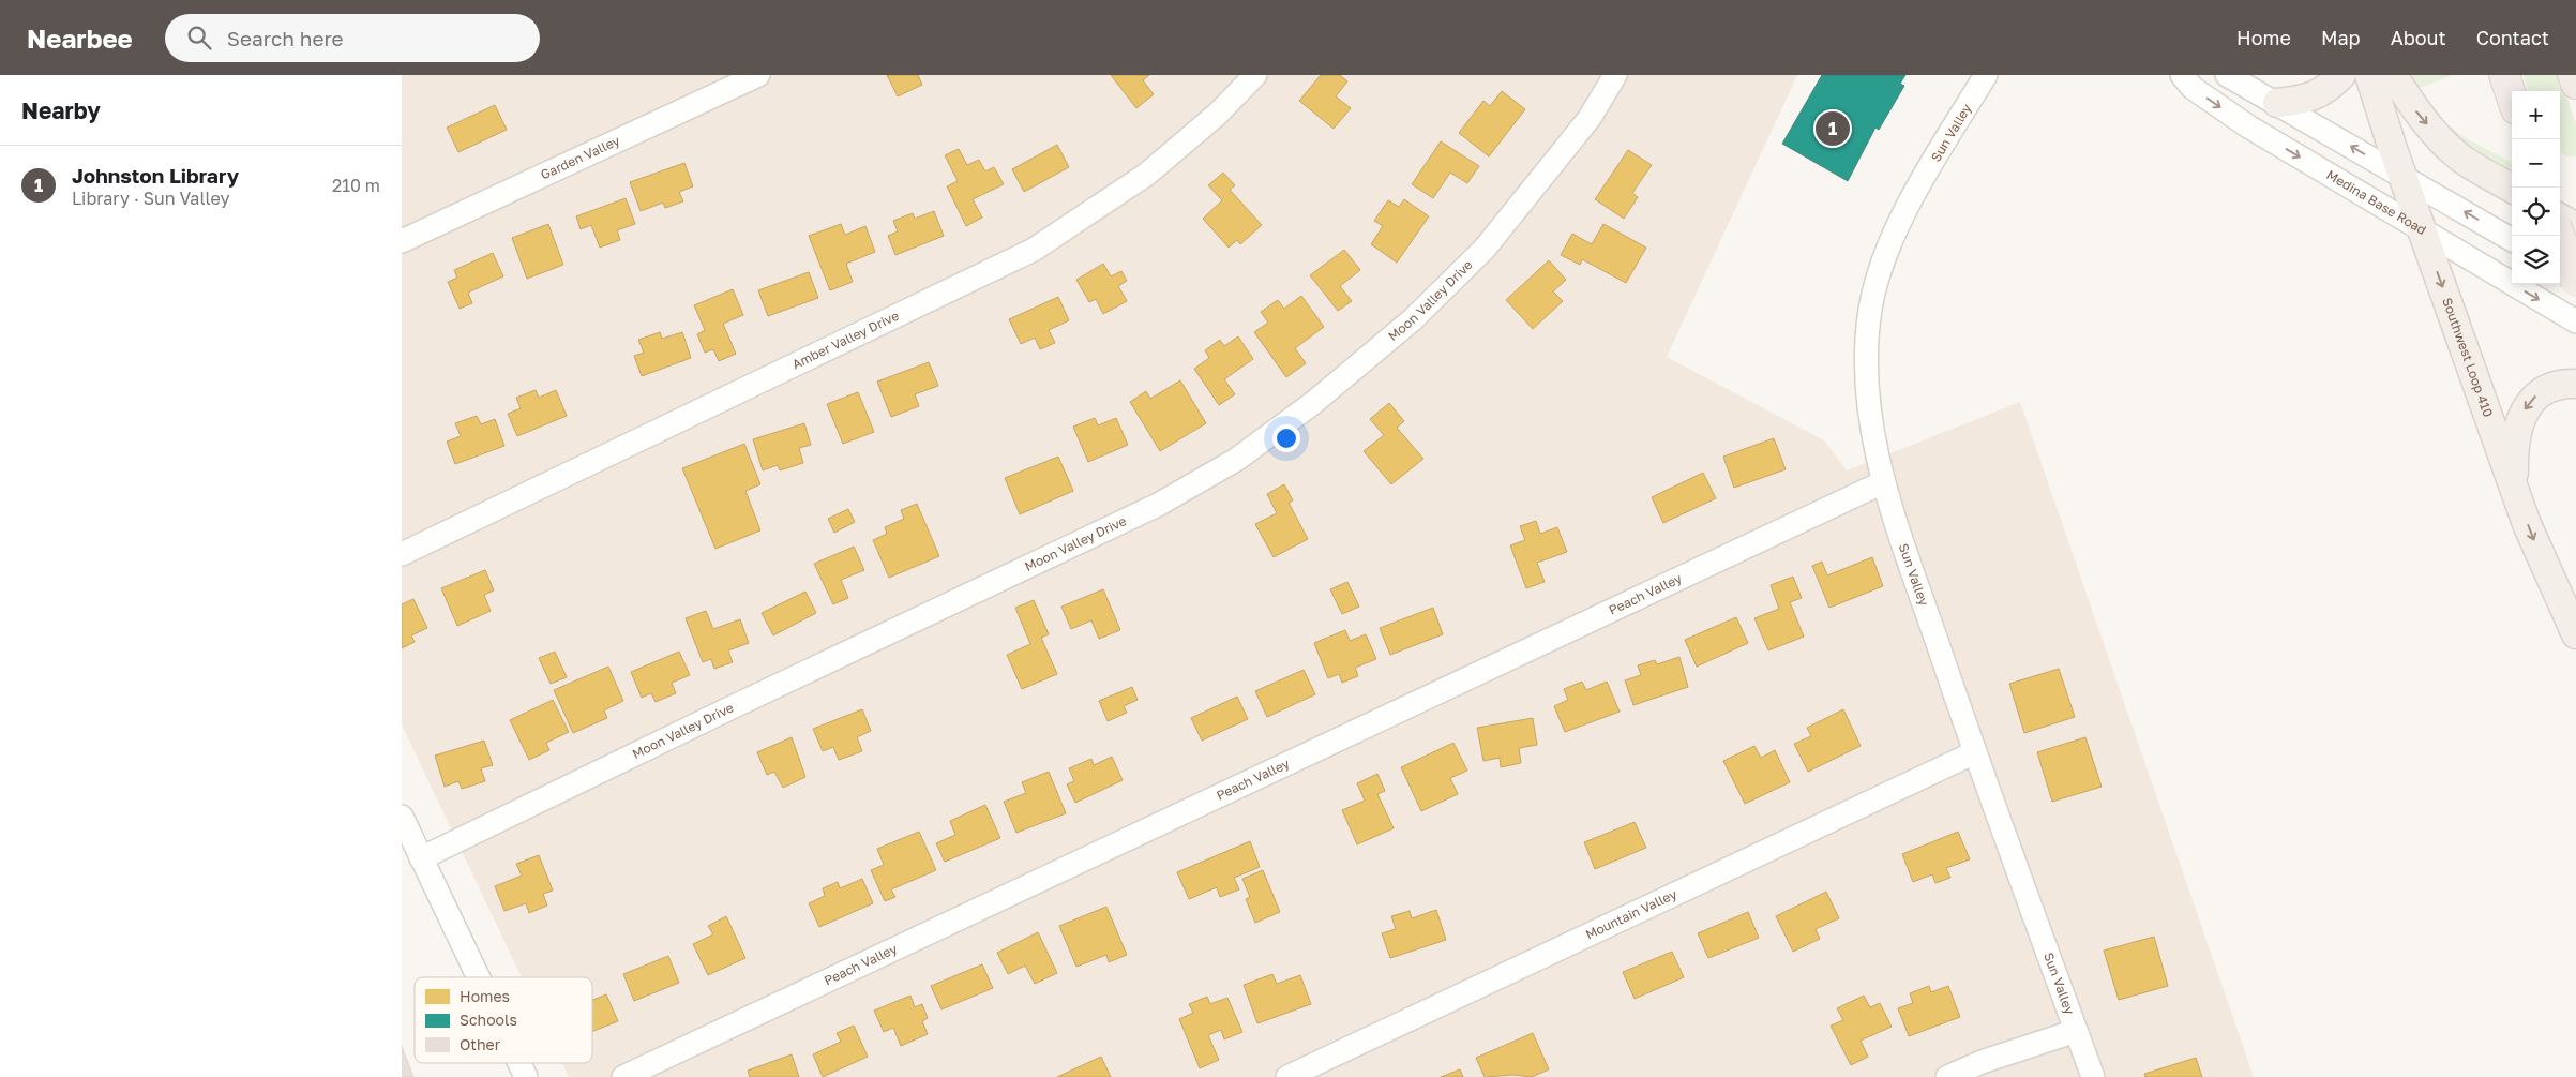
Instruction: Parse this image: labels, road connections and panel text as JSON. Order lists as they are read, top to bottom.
{
  "streets": {
    "main road": ["Southwest Loop 410"],
    "street": [
      "Sun Valley",
      "Garden Valley",
      "Medina Base Road",
      "Moon Valley Drive",
      "Amber Valley Drive",
      "Peach Valley",
      "Mountain Valley"
    ]
  },
  "crossings": [
    ["Sun Valley", "Peach Valley"],
    ["Sun Valley", "Mountain Valley"],
    ["Medina Base Road", "Southwest Loop 410"]
  ],
  "one_way": ["Southwest Loop 410"],
  "legend": ["Homes", "Schools", "Other"],
  "page": {
    "header": "Nearbee",
    "search": "Search here",
    "nav": [
      "Home",
      "Map",
      "About",
      "Contact"
    ],
    "heading": "Nearby",
    "map_buttons": ["+", "−"],
    "pins": "1",
    "list": [
      {
        "mark": "1",
        "name": "Johnston Library",
        "note": "Library · Sun Valley",
        "value": "210 m"
      }
    ]
  }
}
